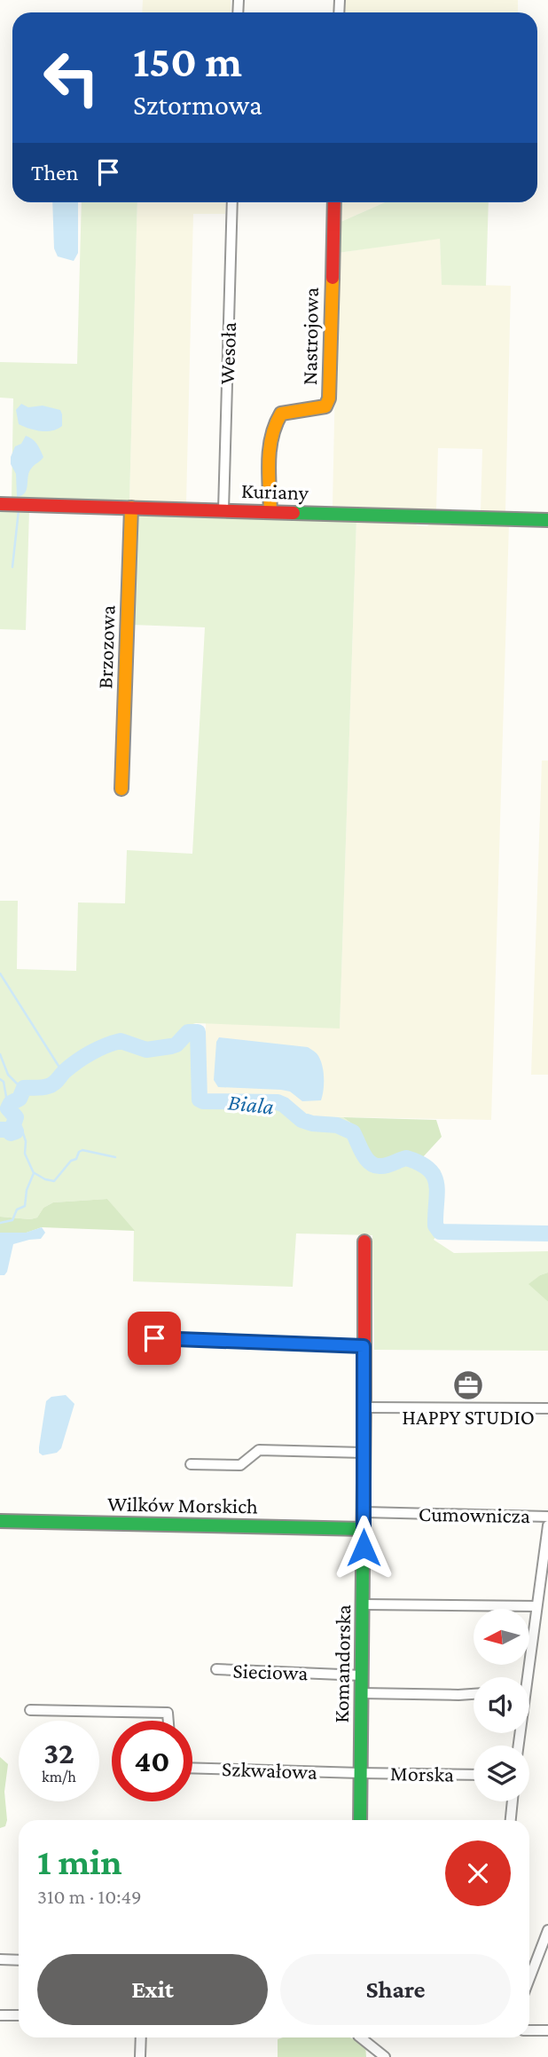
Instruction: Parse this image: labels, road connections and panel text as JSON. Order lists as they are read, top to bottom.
{
  "streets": {
    "street": [
      "Nastrojowa",
      "Wesoła",
      "Kuriany",
      "Brzozowa",
      "Wilków Morskich",
      "Cumownicza",
      "Komandorska",
      "Sieciowa",
      "Szkwałowa",
      "Morska"
    ]
  },
  "crossings": [
    ["Nastrojowa", "Kuriany"],
    ["Wesoła", "Kuriany"],
    ["Kuriany", "Brzozowa"],
    ["Wilków Morskich", "Komandorska"],
    ["Cumownicza", "Komandorska"],
    ["Komandorska", "Sieciowa"],
    ["Komandorska", "Szkwałowa"],
    ["Komandorska", "Morska"],
    ["Szkwałowa", "Morska"]
  ],
  "water": ["Biala"],
  "places": {
    "office": ["HAPPY STUDIO"]
  },
  "north": "left",
  "page": {
    "turn": ["150 m", "Sztormowa"],
    "then": "Then",
    "speed": "32 km/h",
    "limit": "40",
    "heading": ["1 min", "310 m · 10:49"],
    "buttons": ["Exit", "Share"]
  }
}
